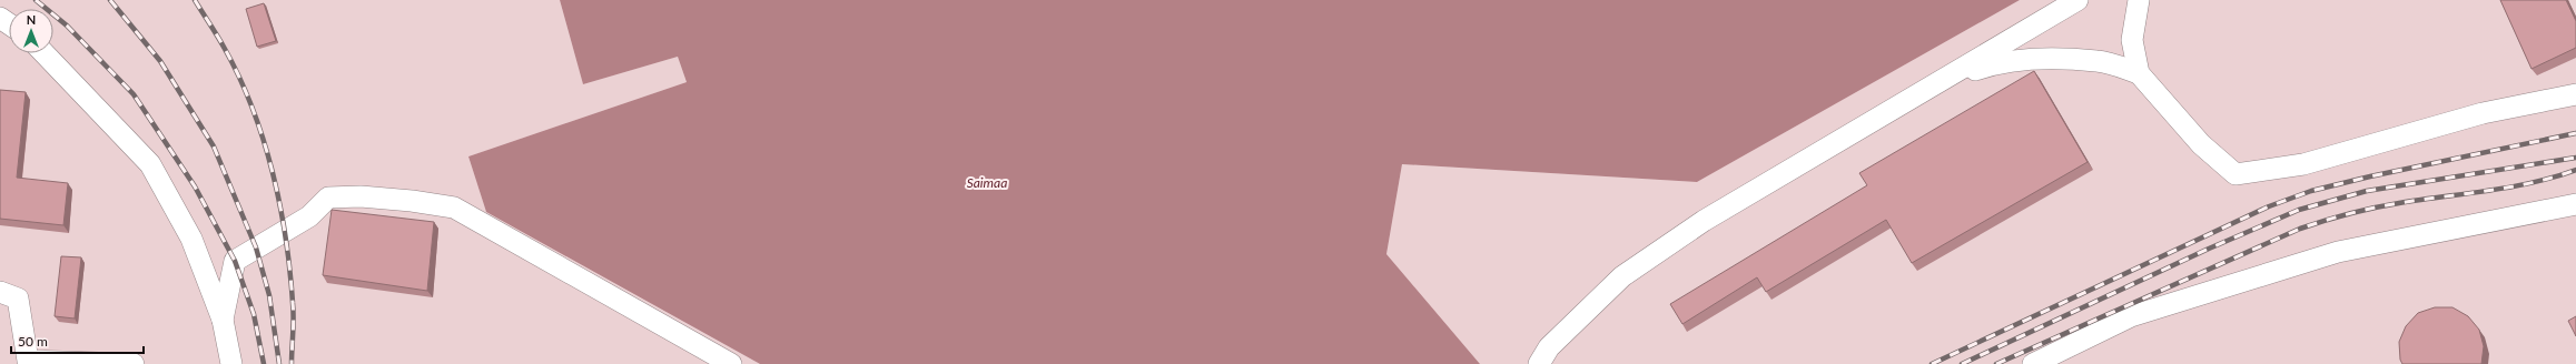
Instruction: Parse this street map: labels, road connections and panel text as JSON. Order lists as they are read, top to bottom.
{
  "water": ["Saimaa"],
  "scale_bar": "50 m",
  "north": "top"
}
